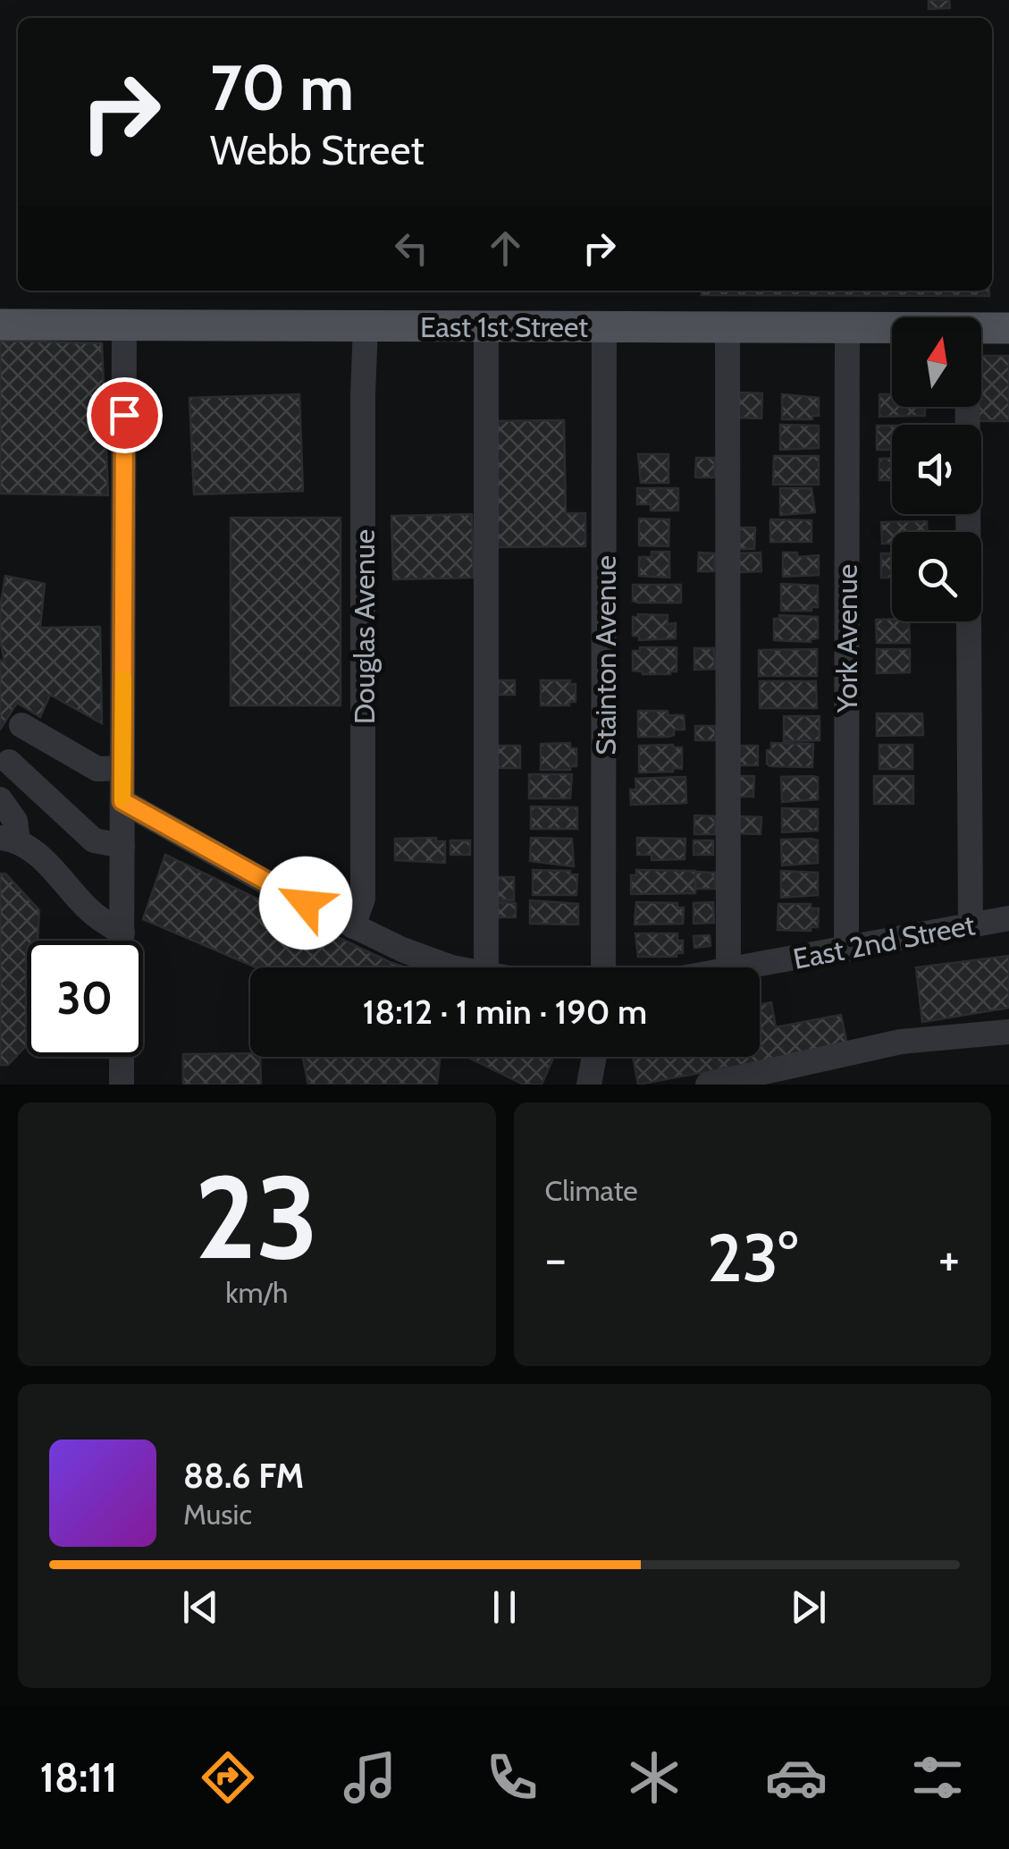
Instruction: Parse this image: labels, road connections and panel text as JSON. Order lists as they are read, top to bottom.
{
  "streets": {
    "main road": ["East 1st Street"],
    "street": [
      "Douglas Avenue",
      "York Avenue",
      "Stainton Avenue",
      "East 2nd Street"
    ]
  },
  "crossings": [
    ["East 1st Street", "Douglas Avenue"],
    ["East 1st Street", "York Avenue"],
    ["East 1st Street", "Stainton Avenue"],
    ["York Avenue", "East 2nd Street"]
  ],
  "north": "top",
  "page": {
    "turn": ["70 m", "Webb Street"],
    "limit": "30",
    "trip": "18:12 · 1 min · 190 m",
    "tile": [
      ["23", "km/h"],
      "Climate"
    ],
    "heat": ["−", "23°", "+"],
    "song": ["88.6 FM", "Music"],
    "tabs": "18:11"
  }
}
